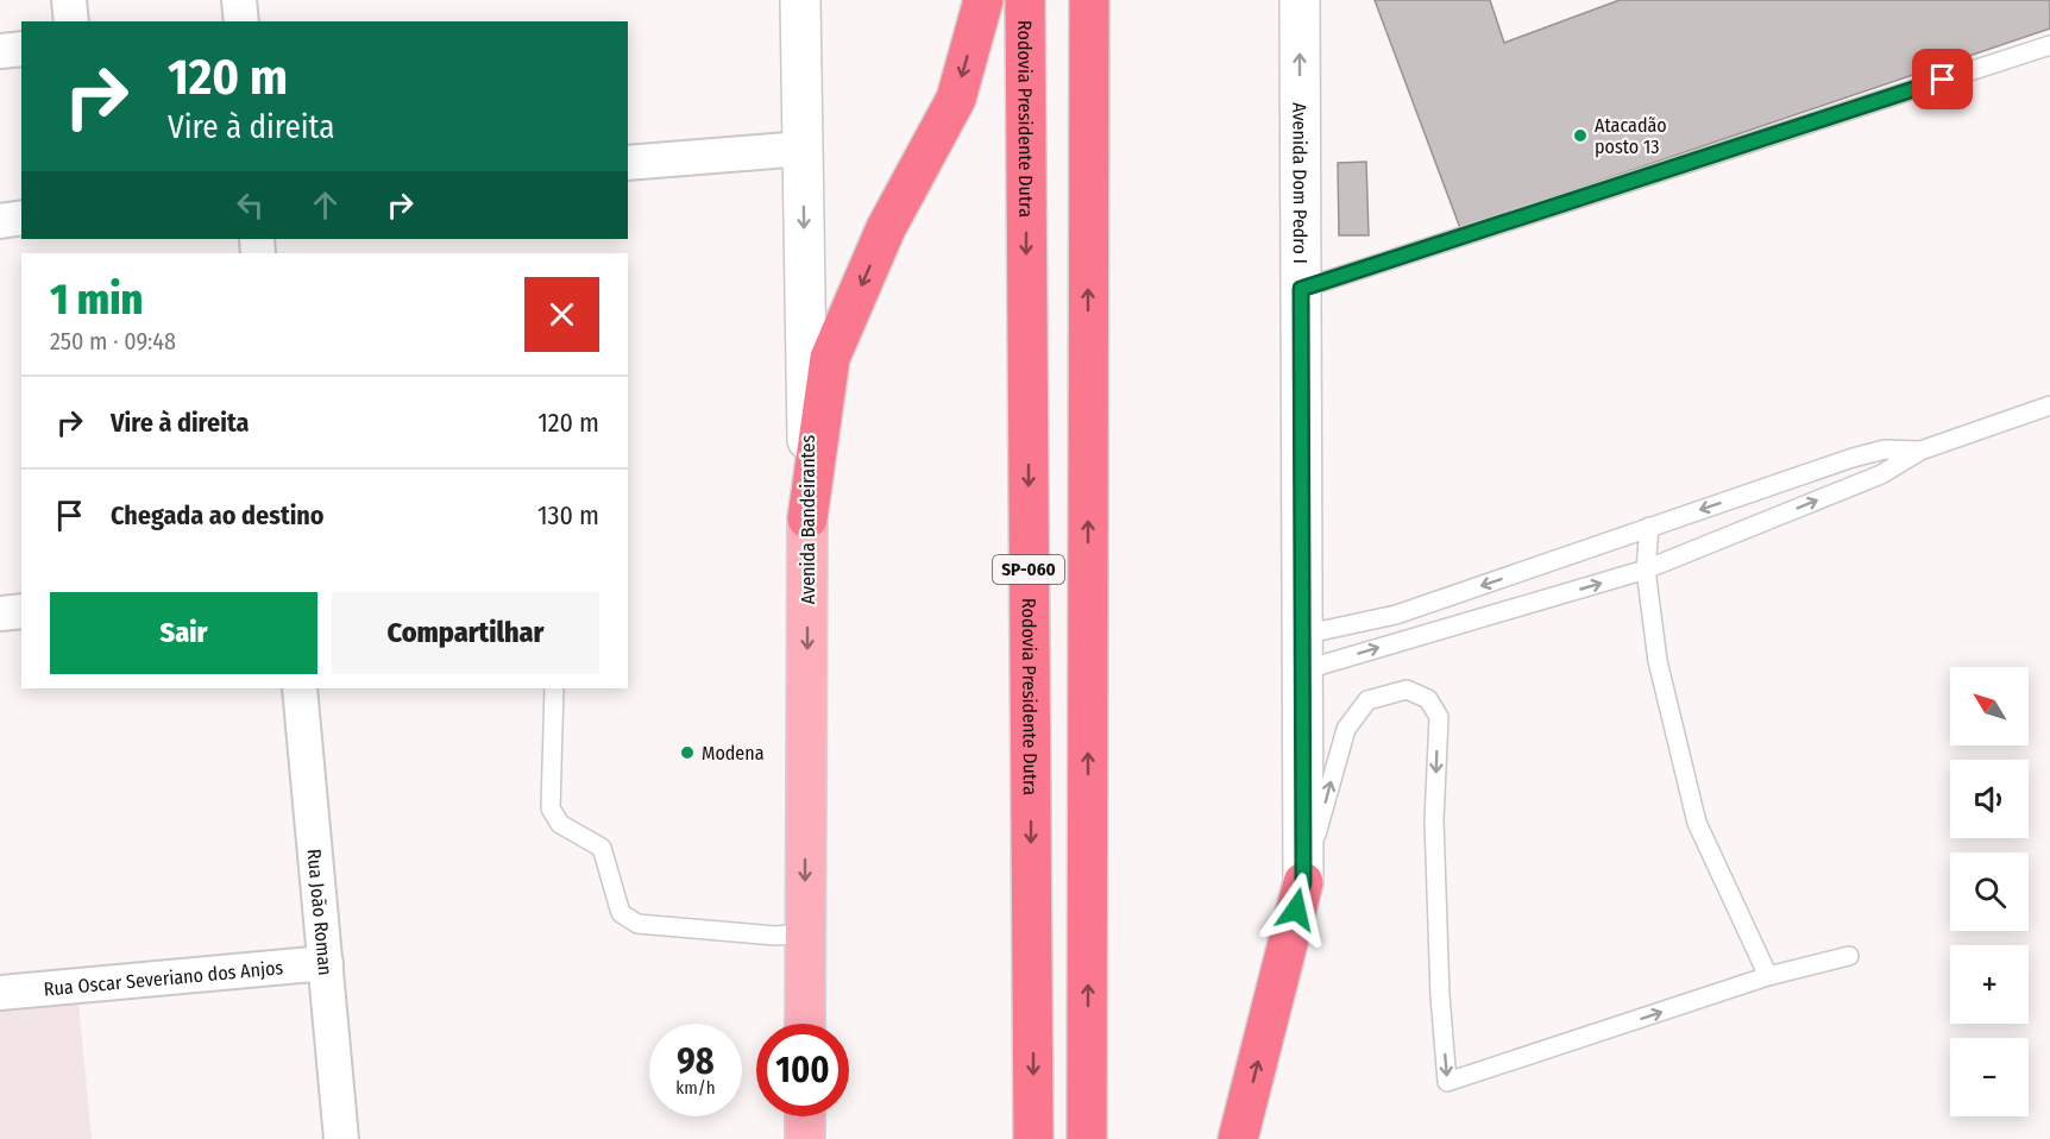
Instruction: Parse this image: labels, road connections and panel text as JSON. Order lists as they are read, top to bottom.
{
  "streets": {
    "highway": ["Rodovia Presidente Dutra", "SP-060"],
    "main road": ["Avenida Dom Pedro I", "Avenida Bandeirantes"],
    "street": ["Rua João Roman", "Rua Oscar Severiano dos Anjos"]
  },
  "crossings": [
    ["Rua João Roman", "Rua Oscar Severiano dos Anjos"]
  ],
  "one_way": ["Avenida Bandeirantes"],
  "places": ["Atacadão posto 13", "Modena"],
  "north": "top left",
  "page": {
    "turn": ["120 m", "Vire à direita"],
    "heading": ["1 min", "250 m · 09:48"],
    "list": [
      {
        "name": "Vire à direita",
        "value": "120 m"
      },
      {
        "name": "Chegada ao destino",
        "value": "130 m"
      }
    ],
    "buttons": ["Sair", "Compartilhar"],
    "map_buttons": ["+", "−"],
    "speed": "98 km/h",
    "limit": "100"
  }
}
